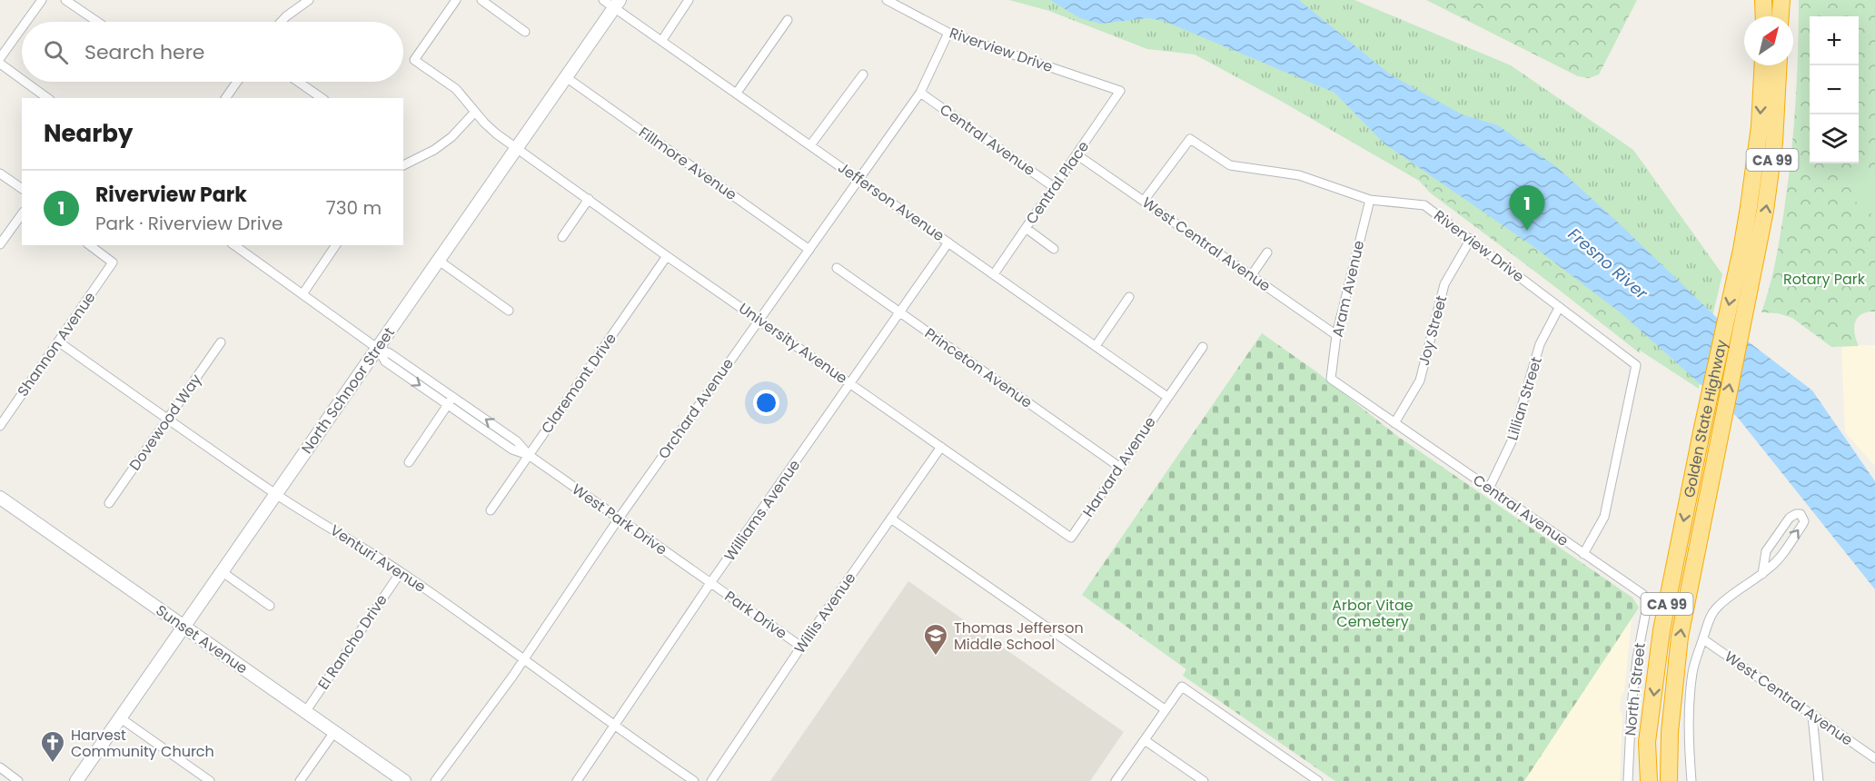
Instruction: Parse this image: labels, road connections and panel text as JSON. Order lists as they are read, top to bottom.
{
  "streets": {
    "highway": ["CA 99", "Golden State Highway"],
    "street": [
      "Riverview Drive",
      "Central Avenue",
      "Fillmore Avenue",
      "Central Place",
      "Jefferson Avenue",
      "West Central Avenue",
      "Aram Avenue",
      "Joy Street",
      "University Avenue",
      "Shannon Avenue",
      "Princeton Avenue",
      "Claremont Drive",
      "North Schnoor Street",
      "Lillian Street",
      "Orchard Avenue",
      "Dovewood Way",
      "Harvard Avenue",
      "Williams Avenue",
      "West Park Drive",
      "Venturi Avenue",
      "Willis Avenue",
      "Park Drive",
      "Sunset Avenue",
      "El Rancho Drive",
      "North I Street"
    ]
  },
  "crossings": [
    ["Riverview Drive", "Central Avenue"],
    ["Riverview Drive", "Central Place"],
    ["Riverview Drive", "West Central Avenue"],
    ["Riverview Drive", "Aram Avenue"],
    ["Riverview Drive", "Joy Street"],
    ["Riverview Drive", "Lillian Street"],
    ["Riverview Drive", "Orchard Avenue"],
    ["Central Avenue", "Central Place"],
    ["Central Avenue", "Aram Avenue"],
    ["Central Avenue", "Joy Street"],
    ["Central Avenue", "Lillian Street"],
    ["Central Avenue", "Orchard Avenue"],
    ["Central Avenue", "North I Street"],
    ["Fillmore Avenue", "North Schnoor Street"],
    ["Fillmore Avenue", "Orchard Avenue"],
    ["Central Place", "Jefferson Avenue"],
    ["Central Place", "West Central Avenue"],
    ["Jefferson Avenue", "North Schnoor Street"],
    ["Jefferson Avenue", "Orchard Avenue"],
    ["Jefferson Avenue", "Harvard Avenue"],
    ["Jefferson Avenue", "Williams Avenue"],
    ["West Central Avenue", "Aram Avenue"],
    ["Aram Avenue", "Joy Street"],
    ["University Avenue", "Claremont Drive"],
    ["University Avenue", "North Schnoor Street"],
    ["University Avenue", "Orchard Avenue"],
    ["University Avenue", "Harvard Avenue"],
    ["University Avenue", "Williams Avenue"],
    ["University Avenue", "Willis Avenue"],
    ["Shannon Avenue", "Venturi Avenue"],
    ["Princeton Avenue", "Harvard Avenue"],
    ["Princeton Avenue", "Williams Avenue"],
    ["Claremont Drive", "West Park Drive"],
    ["North Schnoor Street", "West Park Drive"],
    ["North Schnoor Street", "Venturi Avenue"],
    ["North Schnoor Street", "Sunset Avenue"],
    ["Orchard Avenue", "West Park Drive"],
    ["Orchard Avenue", "Venturi Avenue"],
    ["Dovewood Way", "Venturi Avenue"],
    ["Williams Avenue", "West Park Drive"],
    ["Williams Avenue", "Venturi Avenue"],
    ["Williams Avenue", "Park Drive"],
    ["West Park Drive", "Park Drive"],
    ["Venturi Avenue", "El Rancho Drive"],
    ["Willis Avenue", "Park Drive"],
    ["Sunset Avenue", "El Rancho Drive"]
  ],
  "water": ["Fresno River"],
  "parks": ["Rotary Park", "Arbor Vitae Cemetery"],
  "places": {
    "school or university": ["Thomas Jefferson Middle School"],
    "church": ["Harvest Community Church"]
  },
  "north": "top right",
  "page": {
    "map_buttons": ["+", "−"],
    "search": "Search here",
    "heading": "Nearby",
    "list": [
      {
        "mark": "1",
        "name": "Riverview Park",
        "note": "Park · Riverview Drive",
        "value": "730 m"
      }
    ],
    "pins": "1"
  }
}
